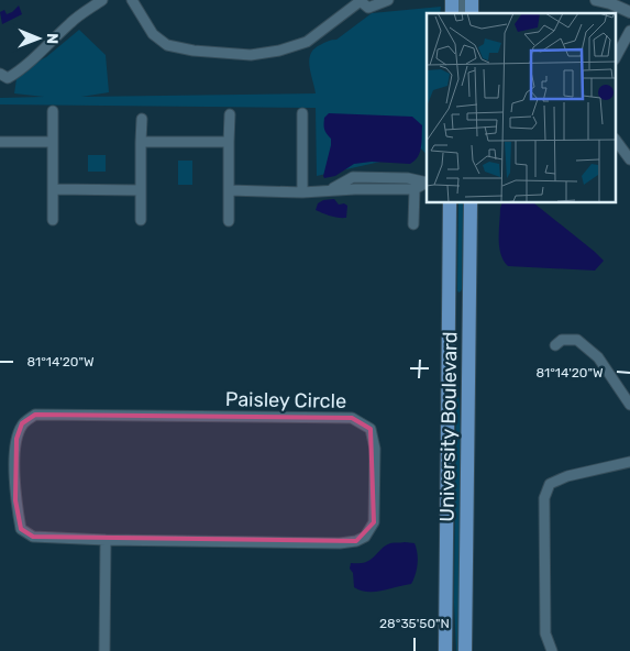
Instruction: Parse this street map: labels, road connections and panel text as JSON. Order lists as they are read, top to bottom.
{
  "streets": {
    "main road": ["University Boulevard"],
    "street": ["Paisley Circle"]
  },
  "north": "right",
  "coordinates": ["81°14'20\"W", "28°35'50\"N"]
}
